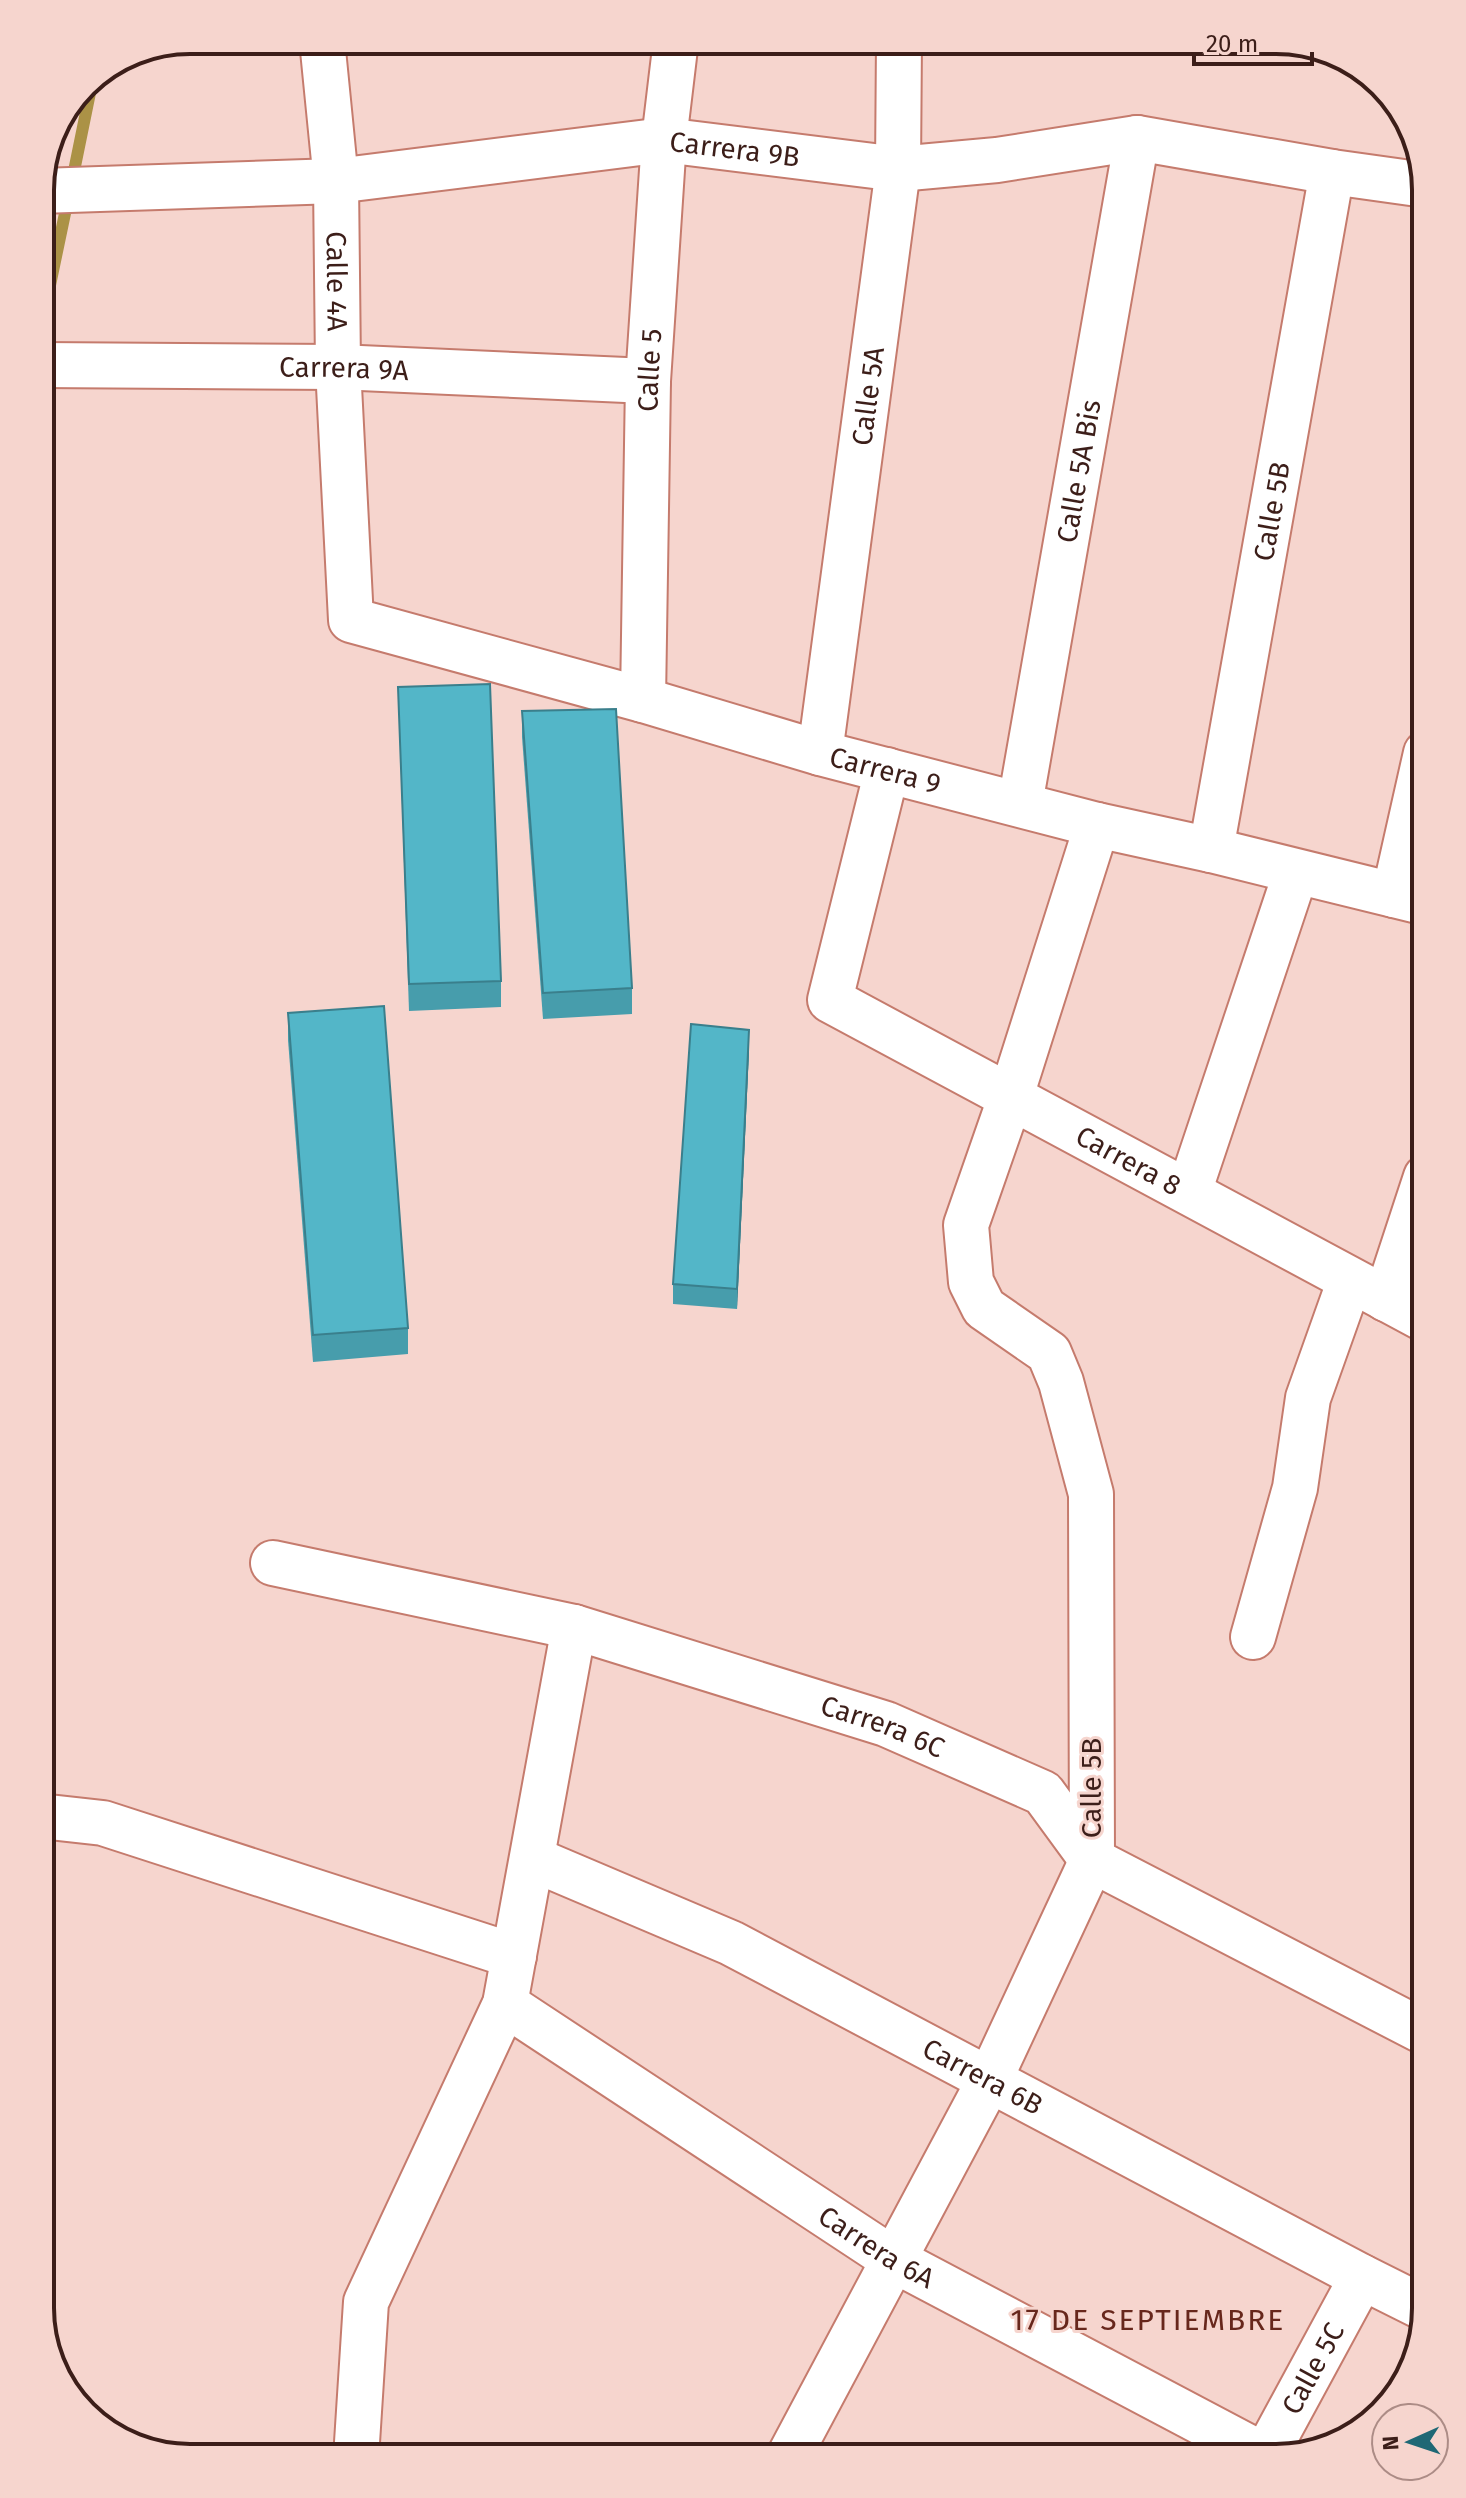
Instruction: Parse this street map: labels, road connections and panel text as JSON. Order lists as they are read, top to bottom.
{
  "streets": {
    "street": [
      "Carrera 9B",
      "Calle 4A",
      "Carrera 9A",
      "Calle 5",
      "Calle 5A",
      "Calle 5A Bis",
      "Calle 5B",
      "Carrera 9",
      "Carrera 8",
      "Carrera 6C",
      "Carrera 6B",
      "Carrera 6A",
      "Calle 5C"
    ]
  },
  "crossings": [
    ["Carrera 9B", "Calle 4A"],
    ["Carrera 9B", "Calle 5"],
    ["Carrera 9B", "Calle 5A"],
    ["Carrera 9B", "Calle 5A Bis"],
    ["Carrera 9B", "Calle 5B"],
    ["Calle 4A", "Carrera 9A"],
    ["Calle 4A", "Carrera 9"],
    ["Carrera 9A", "Calle 5"],
    ["Calle 5", "Carrera 9"],
    ["Calle 5A", "Carrera 9"],
    ["Calle 5A Bis", "Carrera 9"],
    ["Calle 5B", "Carrera 9"],
    ["Calle 5B", "Carrera 8"],
    ["Calle 5B", "Carrera 6C"],
    ["Calle 5B", "Carrera 6B"],
    ["Calle 5B", "Carrera 6A"],
    ["Carrera 9", "Carrera 8"],
    ["Carrera 6B", "Calle 5C"]
  ],
  "districts": ["17 DE SEPTIEMBRE"],
  "scale_bar": "20 m",
  "north": "left"
}
